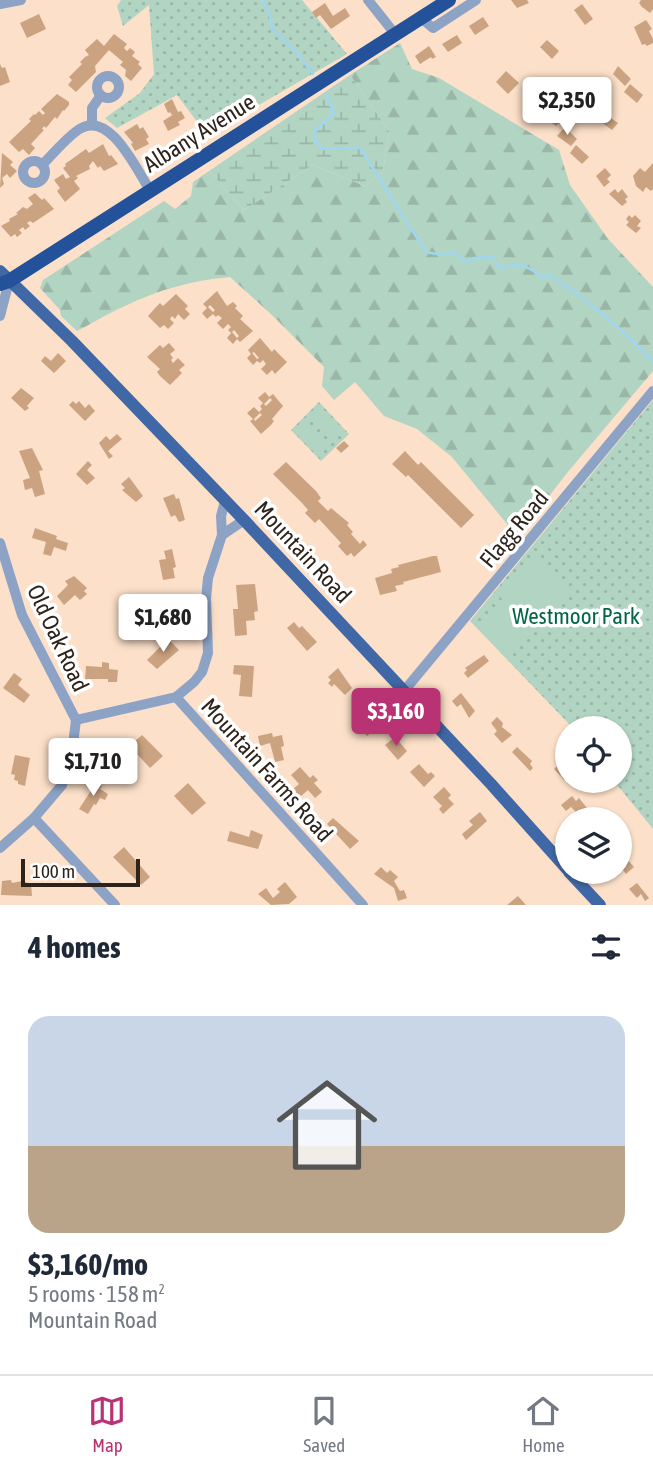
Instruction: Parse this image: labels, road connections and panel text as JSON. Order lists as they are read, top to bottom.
{
  "streets": {
    "highway": ["Albany Avenue"],
    "main road": ["Mountain Road"],
    "street": ["Flagg Road", "Old Oak Road", "Mountain Farms Road"]
  },
  "crossings": [
    ["Albany Avenue", "Mountain Road"],
    ["Flagg Road", "Mountain Road"],
    ["Mountain Road", "Mountain Farms Road"]
  ],
  "parks": ["Westmoor Park"],
  "scale_bar": "100 m",
  "page": {
    "price": [
      "$2,350",
      "$1,680",
      "$3,160",
      "$1,710"
    ],
    "scale": "100 m",
    "heading": "4 homes",
    "list": [
      {
        "name": "$3,160/mo",
        "note": "5 rooms · 158 m² · Mountain Road"
      }
    ],
    "tabs": ["Map", "Saved", "Home"]
  }
}
